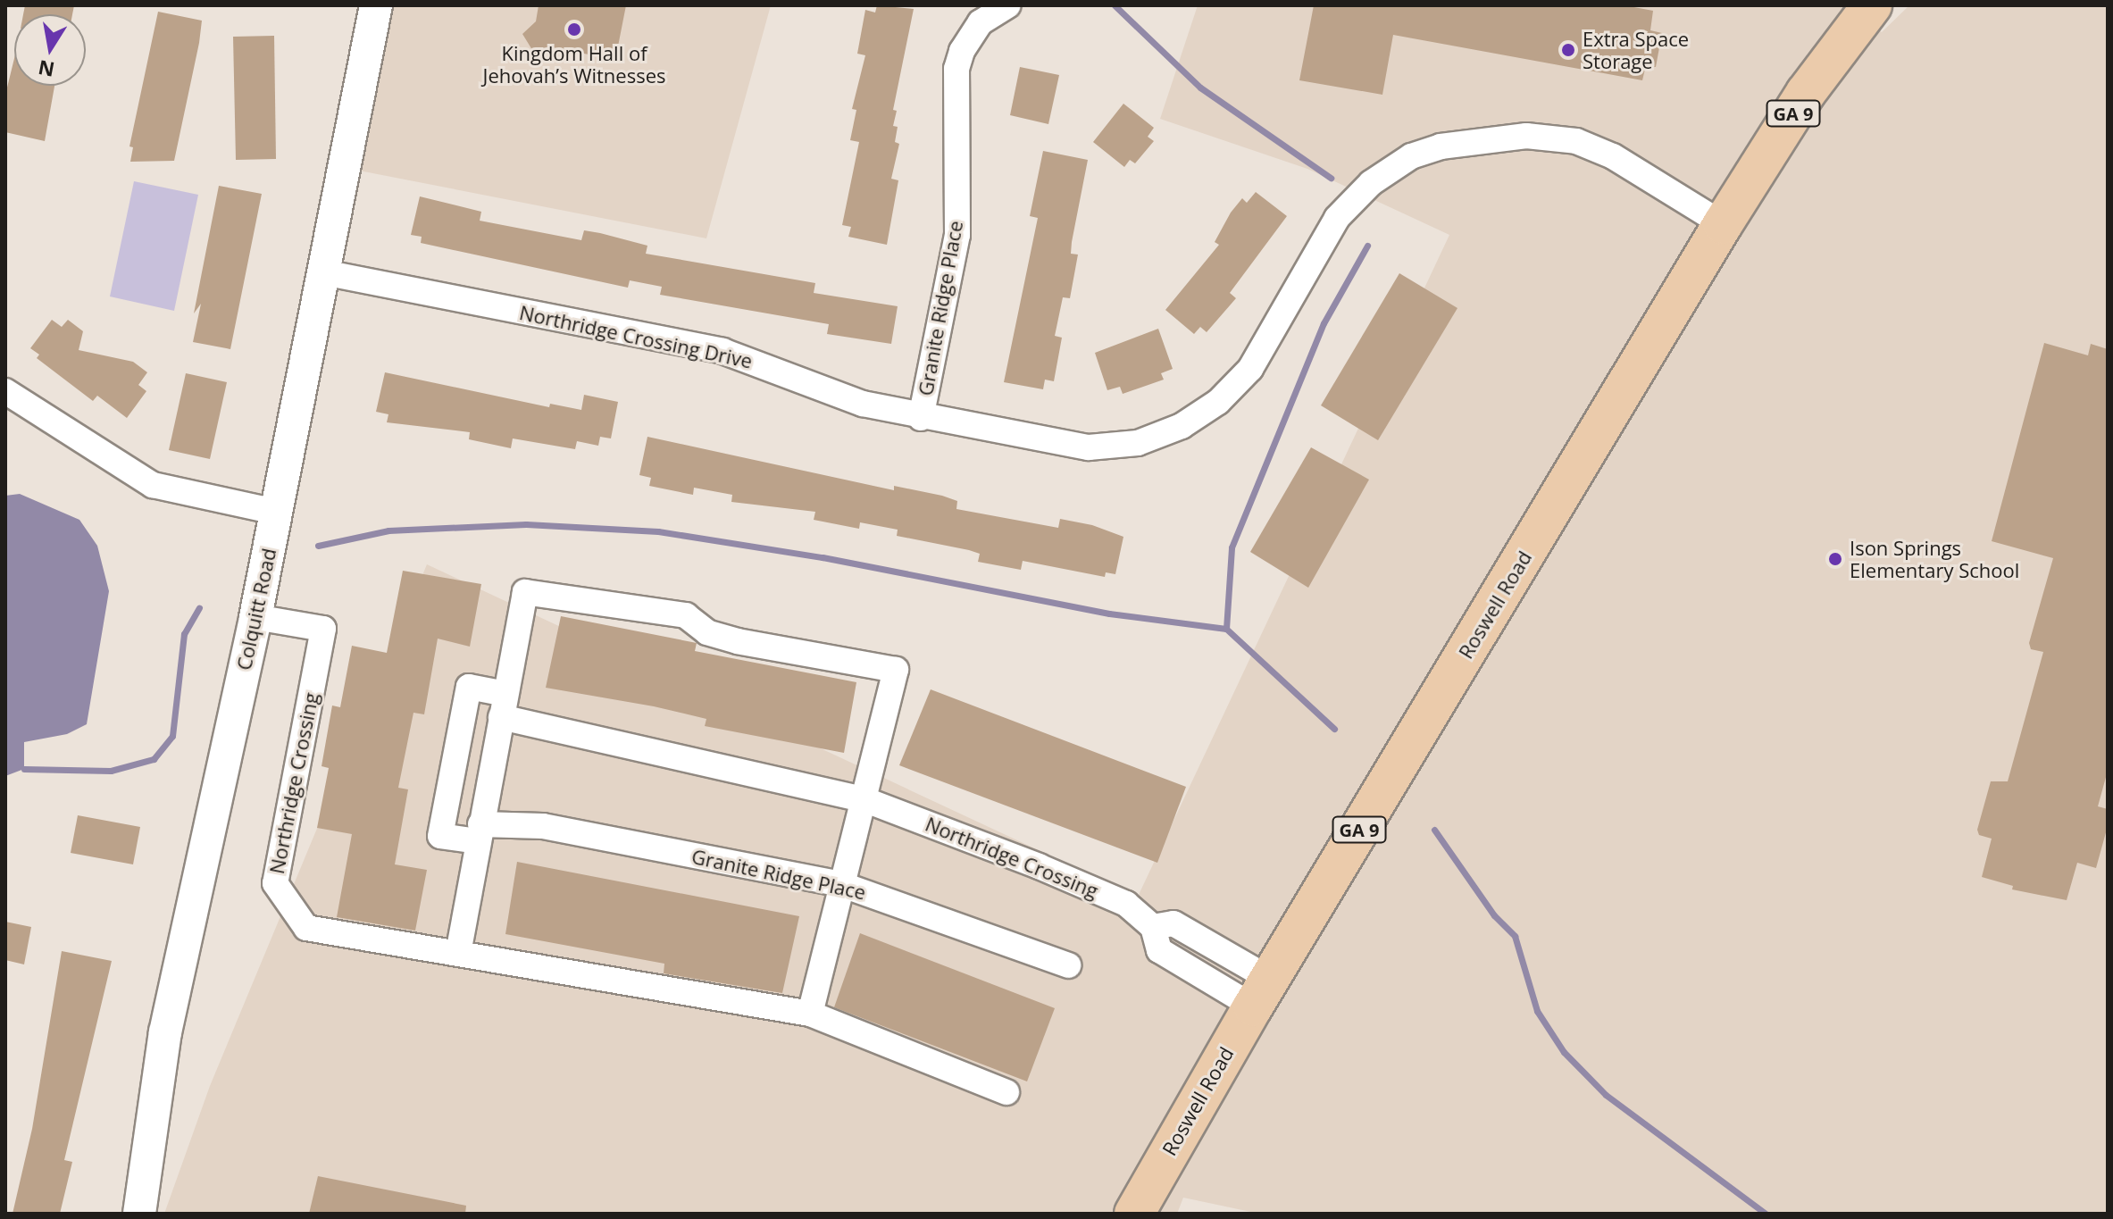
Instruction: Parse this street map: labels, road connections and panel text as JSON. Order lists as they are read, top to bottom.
{
  "streets": {
    "main road": ["GA 9", "Roswell Road"],
    "street": [
      "Granite Ridge Place",
      "Northridge Crossing Drive",
      "Colquitt Road",
      "Northridge Crossing"
    ]
  },
  "crossings": [
    ["Granite Ridge Place", "Northridge Crossing Drive"],
    ["Granite Ridge Place", "Northridge Crossing"],
    ["Northridge Crossing Drive", "Roswell Road"],
    ["Northridge Crossing Drive", "Colquitt Road"],
    ["Roswell Road", "Northridge Crossing"],
    ["Colquitt Road", "Northridge Crossing"]
  ],
  "places": ["Kingdom Hall of Jehovah’s Witnesses", "Extra Space Storage", "Ison Springs Elementary School"],
  "north": "bottom"
}
